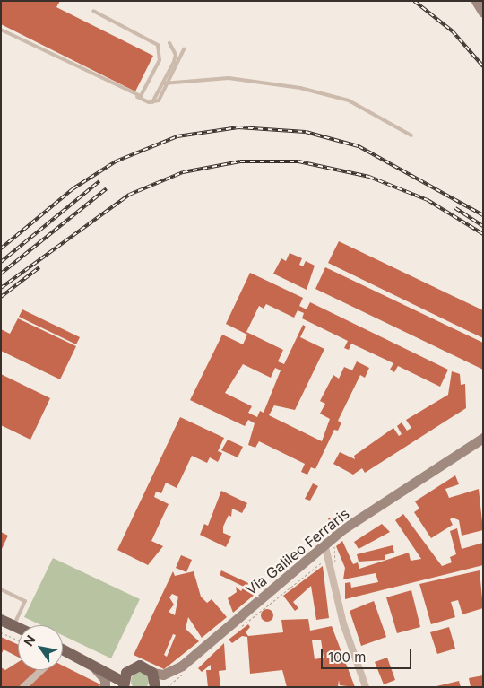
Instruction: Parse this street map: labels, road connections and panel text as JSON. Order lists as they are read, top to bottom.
{
  "streets": {
    "main road": ["Via Galileo Ferraris"]
  },
  "scale_bar": "100 m",
  "north": "top left"
}
